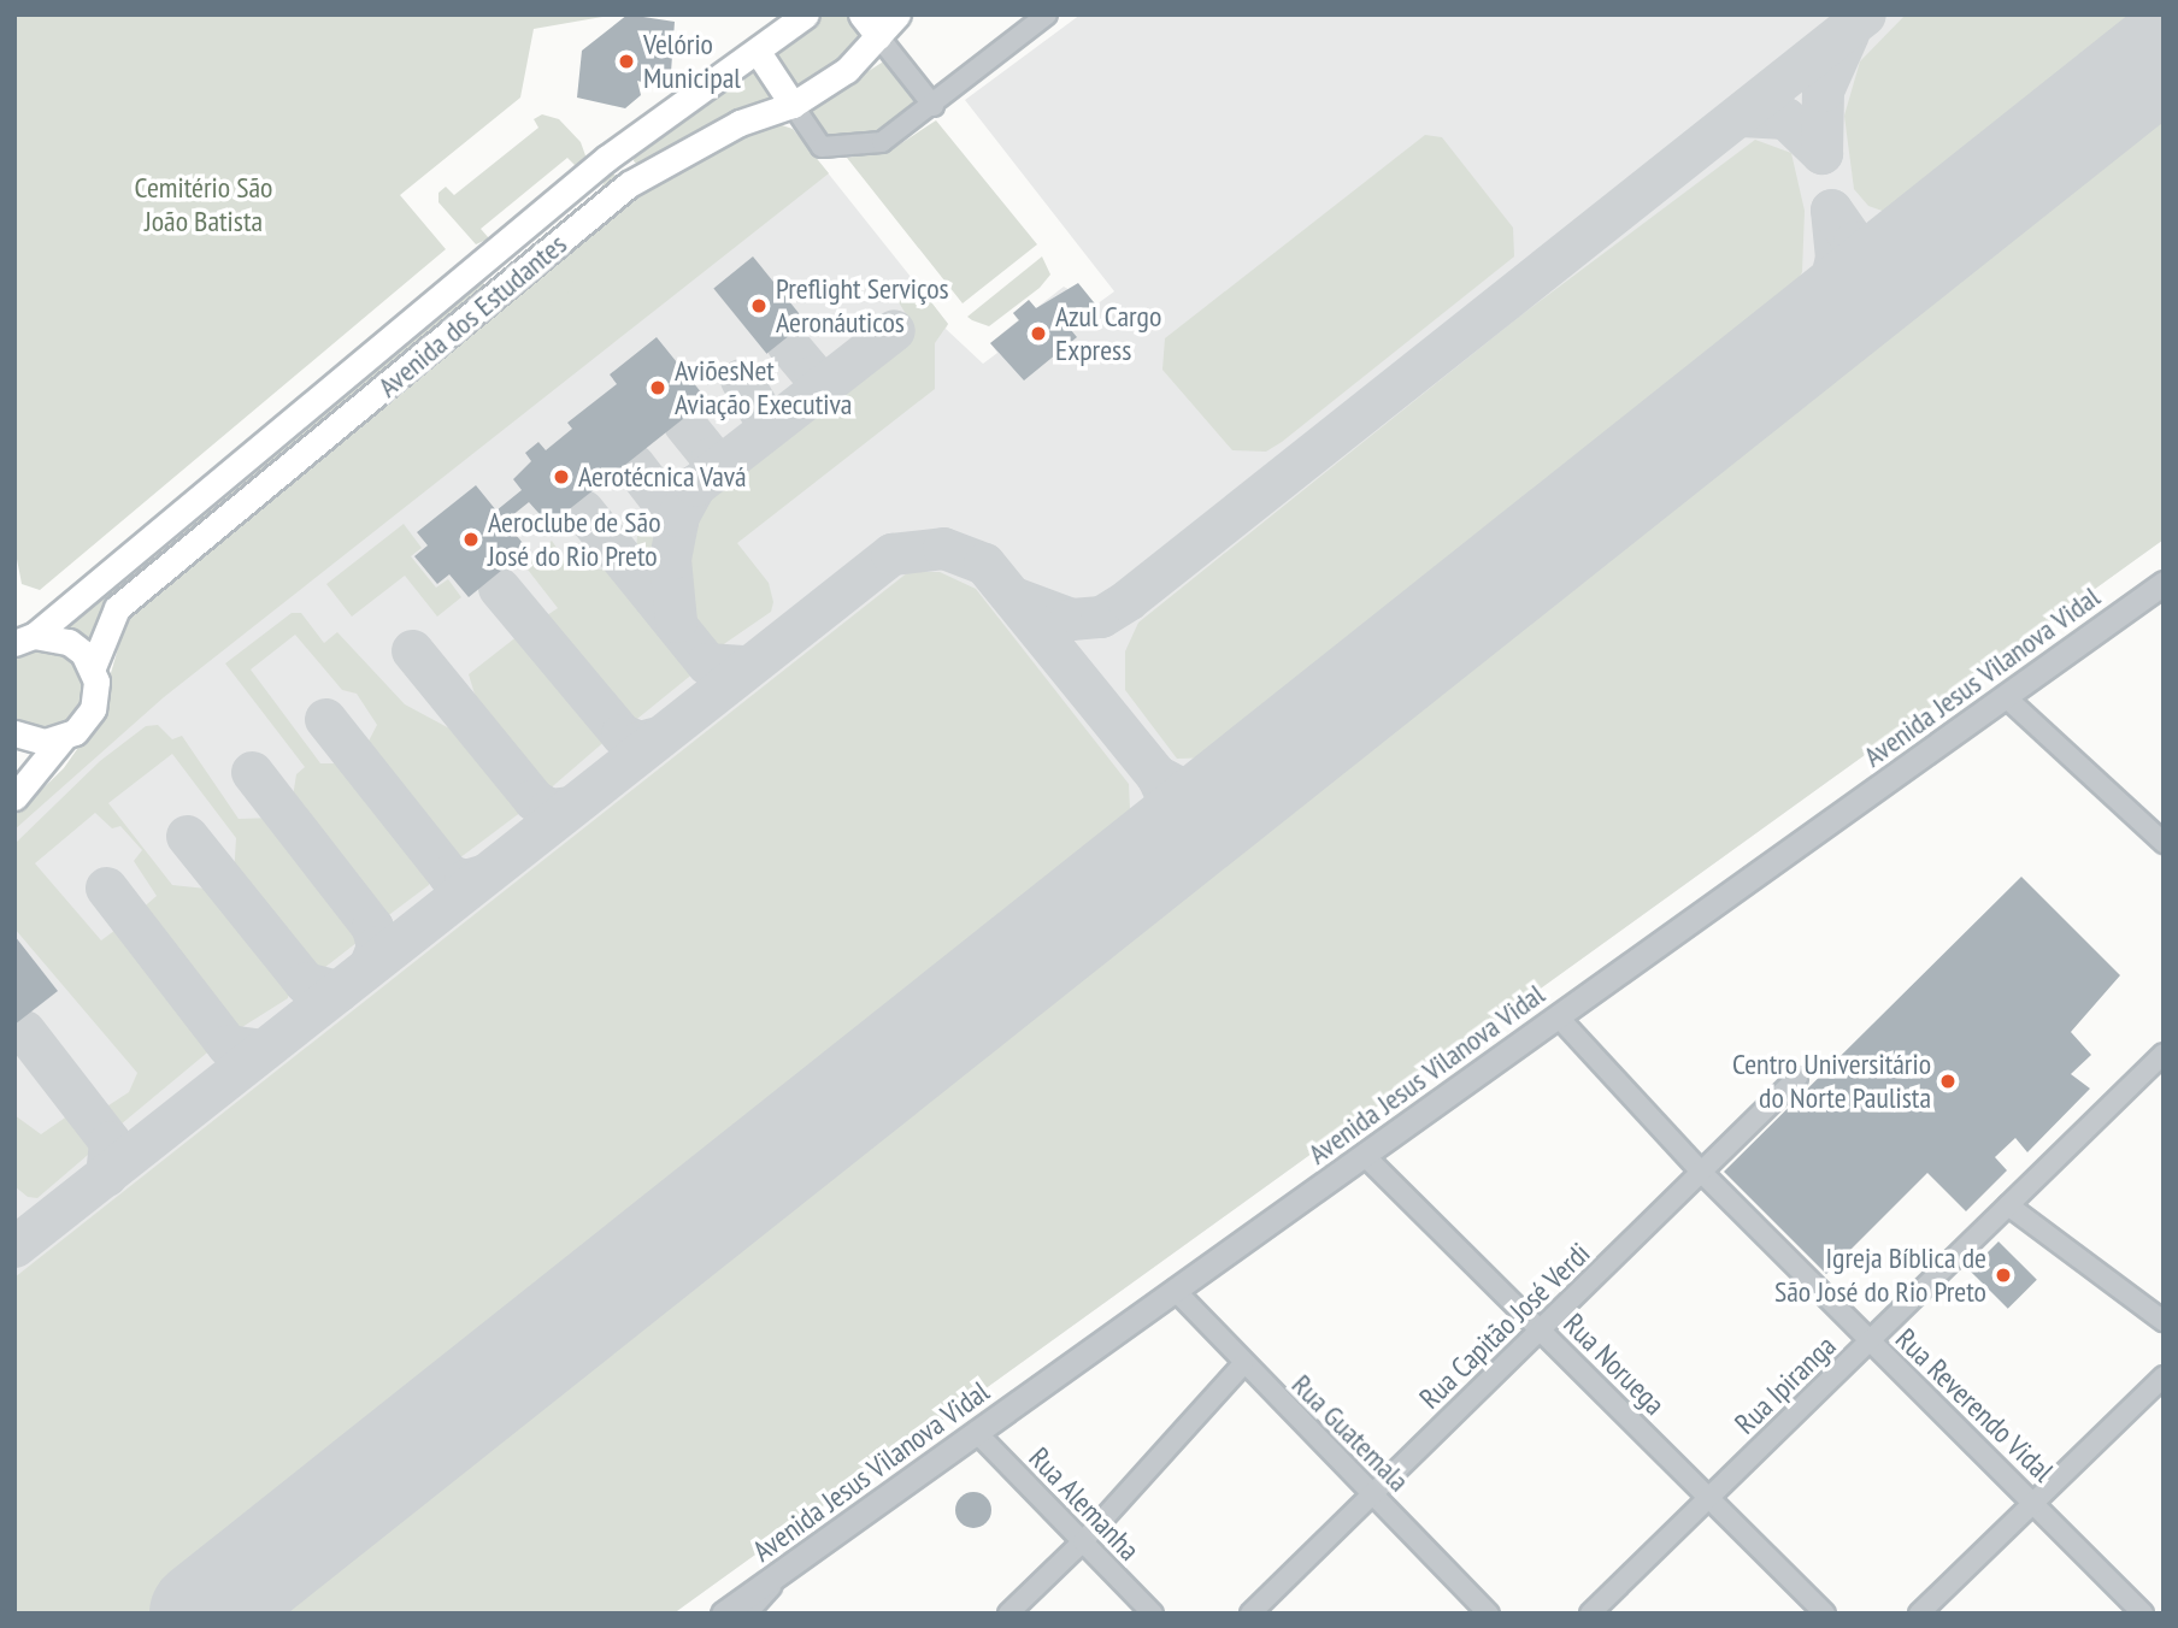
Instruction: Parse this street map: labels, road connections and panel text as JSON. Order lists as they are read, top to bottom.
{
  "streets": {
    "main road": ["Avenida dos Estudantes"],
    "street": [
      "Avenida Jesus Vilanova Vidal",
      "Rua Capitão José Verdi",
      "Rua Noruega",
      "Rua Ipiranga",
      "Rua Reverendo Vidal",
      "Rua Guatemala",
      "Rua Alemanha"
    ]
  },
  "crossings": [
    ["Avenida Jesus Vilanova Vidal", "Rua Noruega"],
    ["Avenida Jesus Vilanova Vidal", "Rua Reverendo Vidal"],
    ["Avenida Jesus Vilanova Vidal", "Rua Guatemala"],
    ["Avenida Jesus Vilanova Vidal", "Rua Alemanha"],
    ["Rua Capitão José Verdi", "Rua Noruega"],
    ["Rua Capitão José Verdi", "Rua Reverendo Vidal"],
    ["Rua Capitão José Verdi", "Rua Guatemala"],
    ["Rua Noruega", "Rua Ipiranga"],
    ["Rua Ipiranga", "Rua Reverendo Vidal"]
  ],
  "parks": ["Cemitério São João Batista"],
  "places": [
    "Velório Municipal",
    "Preflight Serviços Aeronáuticos",
    "Azul Cargo Express",
    "AviõesNet Aviação Executiva",
    "Aerotécnica Vavá",
    "Aeroclube de São José do Rio Preto",
    "Centro Universitário do Norte Paulista",
    "Igreja Bíblica de São José do Rio Preto"
  ]
}
